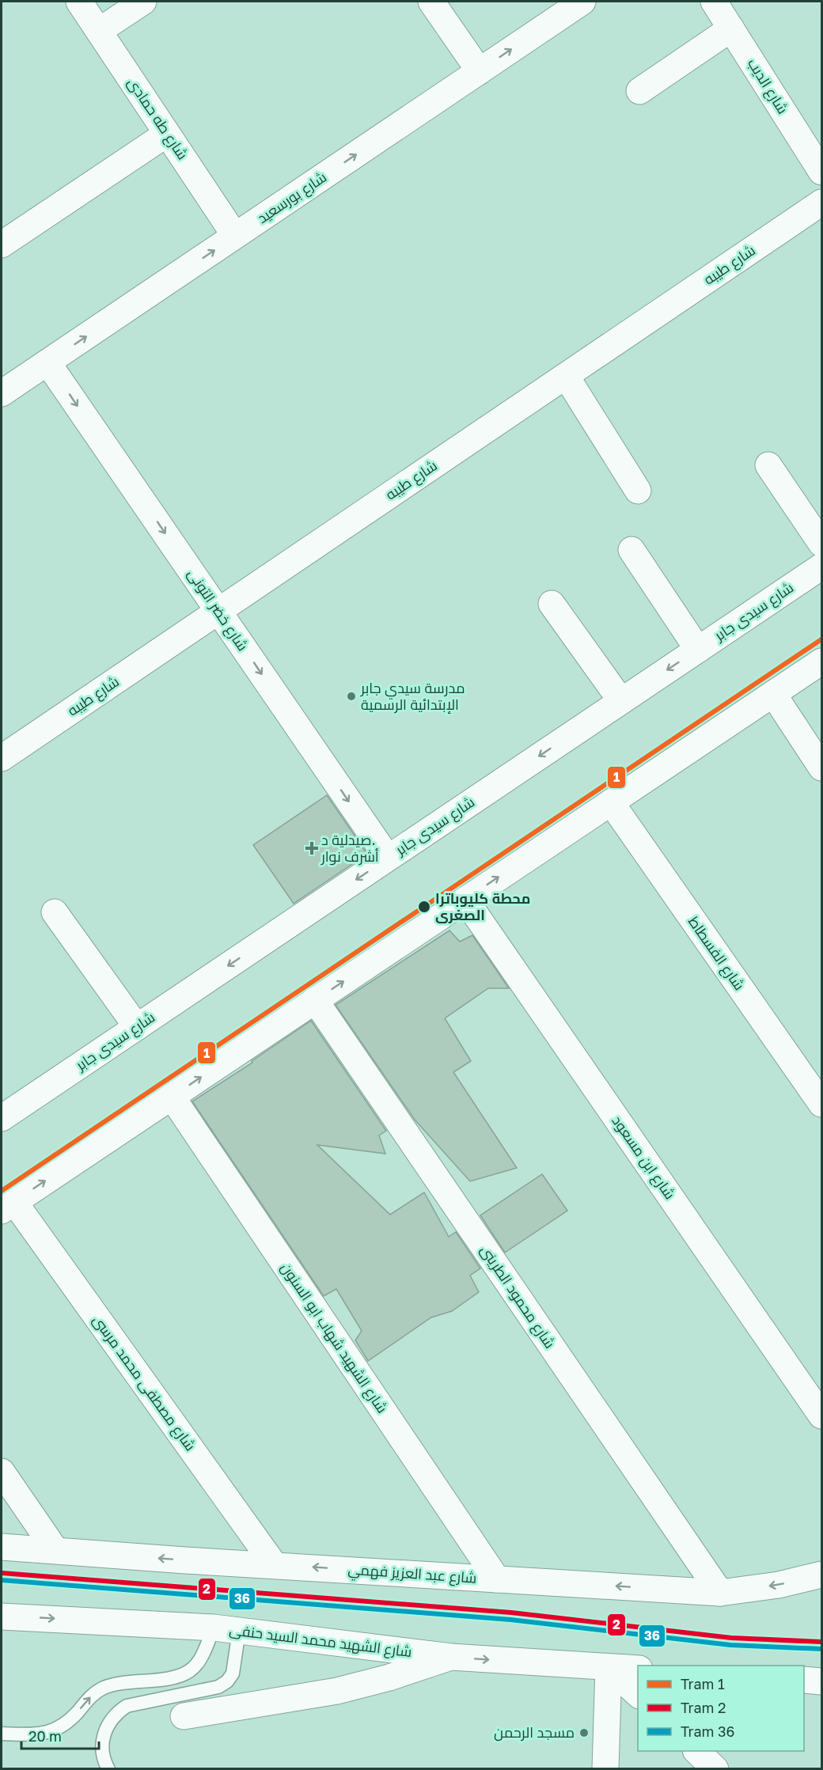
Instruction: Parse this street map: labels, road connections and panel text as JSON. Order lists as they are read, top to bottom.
{
  "streets": {
    "street": [
      "شارع الديب",
      "شارع طه حمادى",
      "شارع بورسعيد",
      "شارع طيبه",
      "شارع خضر التونى",
      "شارع سيدى جابر",
      "شارع الفسطاط",
      "شارع ابن مسعود",
      "شارع محمود الطرينى",
      "شارع الشهيد شهاب ابو السنون",
      "شارع مصطفى محمد مرسى",
      "شارع عبد العزيز فهمي",
      "شارع الشهيد محمد السيد حنفى"
    ]
  },
  "crossings": [
    ["شارع طه حمادى", "شارع بورسعيد"],
    ["شارع بورسعيد", "شارع خضر التونى"],
    ["شارع طيبه", "شارع خضر التونى"],
    ["شارع خضر التونى", "شارع سيدى جابر"],
    ["شارع محمود الطرينى", "شارع عبد العزيز فهمي"],
    ["شارع الشهيد شهاب ابو السنون", "شارع عبد العزيز فهمي"],
    ["شارع مصطفى محمد مرسى", "شارع عبد العزيز فهمي"]
  ],
  "one_way": ["شارع خضر التونى", "شارع الشهيد محمد السيد حنفى"],
  "places": {
    "other": ["مدرسة سيدي جابر الإبتدائية الرسمية", "محطة كليوباترا الصغرى", "مسجد الرحمن"],
    "health": ["صيدلية د. أشرف نوار"]
  },
  "lines": ["tram line 1", "tram line 2", "tram line 36"],
  "legend": ["Tram 1", "Tram 2", "Tram 36"],
  "scale_bar": "20 m"
}
